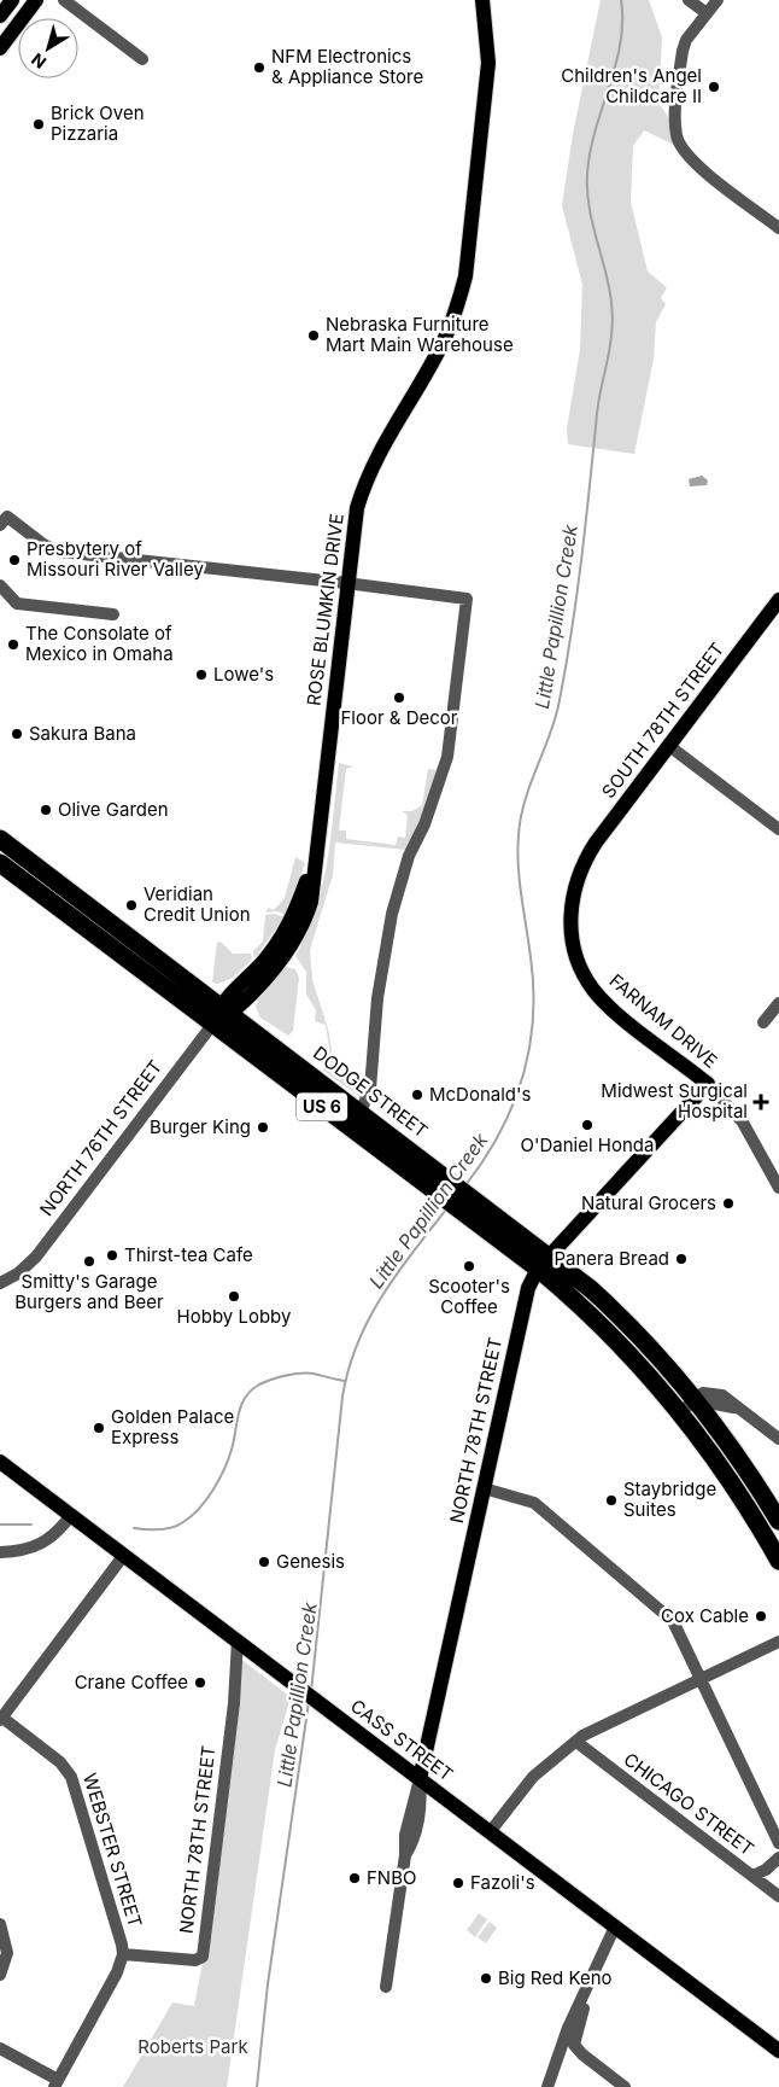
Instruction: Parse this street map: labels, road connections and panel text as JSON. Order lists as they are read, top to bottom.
{
  "streets": {
    "highway": ["DODGE STREET", "US 6"],
    "main road": [
      "ROSE BLUMKIN DRIVE",
      "SOUTH 78TH STREET",
      "FARNAM DRIVE",
      "NORTH 76TH STREET",
      "NORTH 78TH STREET",
      "CASS STREET"
    ],
    "street": ["CHICAGO STREET", "WEBSTER STREET"]
  },
  "crossings": [
    ["ROSE BLUMKIN DRIVE", "DODGE STREET"],
    ["ROSE BLUMKIN DRIVE", "NORTH 76TH STREET"],
    ["SOUTH 78TH STREET", "FARNAM DRIVE"],
    ["DODGE STREET", "US 6"],
    ["DODGE STREET", "NORTH 76TH STREET"],
    ["US 6", "NORTH 76TH STREET"],
    ["US 6", "NORTH 78TH STREET"],
    ["NORTH 78TH STREET", "CASS STREET"],
    ["NORTH 78TH STREET", "WEBSTER STREET"]
  ],
  "water": ["Little Papillion Creek"],
  "parks": ["Roberts Park"],
  "places": {
    "other": [
      "NFM Electronics & Appliance Store",
      "Children's Angel Childcare II",
      "Brick Oven Pizzaria",
      "Nebraska Furniture Mart Main Warehouse",
      "Presbytery of Missouri River Valley",
      "The Consolate of Mexico in Omaha",
      "Lowe's",
      "Floor & Decor",
      "Sakura Bana",
      "Olive Garden",
      "Veridian Credit Union",
      "McDonald's",
      "O'Daniel Honda",
      "Burger King",
      "Natural Grocers",
      "Thirst-tea Cafe",
      "Panera Bread",
      "Smitty's Garage Burgers and Beer",
      "Scooter's Coffee",
      "Hobby Lobby",
      "Golden Palace Express",
      "Staybridge Suites",
      "Genesis",
      "Cox Cable",
      "Crane Coffee",
      "FNBO",
      "Fazoli's",
      "Big Red Keno"
    ],
    "health": ["Midwest Surgical Hospital"]
  },
  "north": "bottom left"
}
